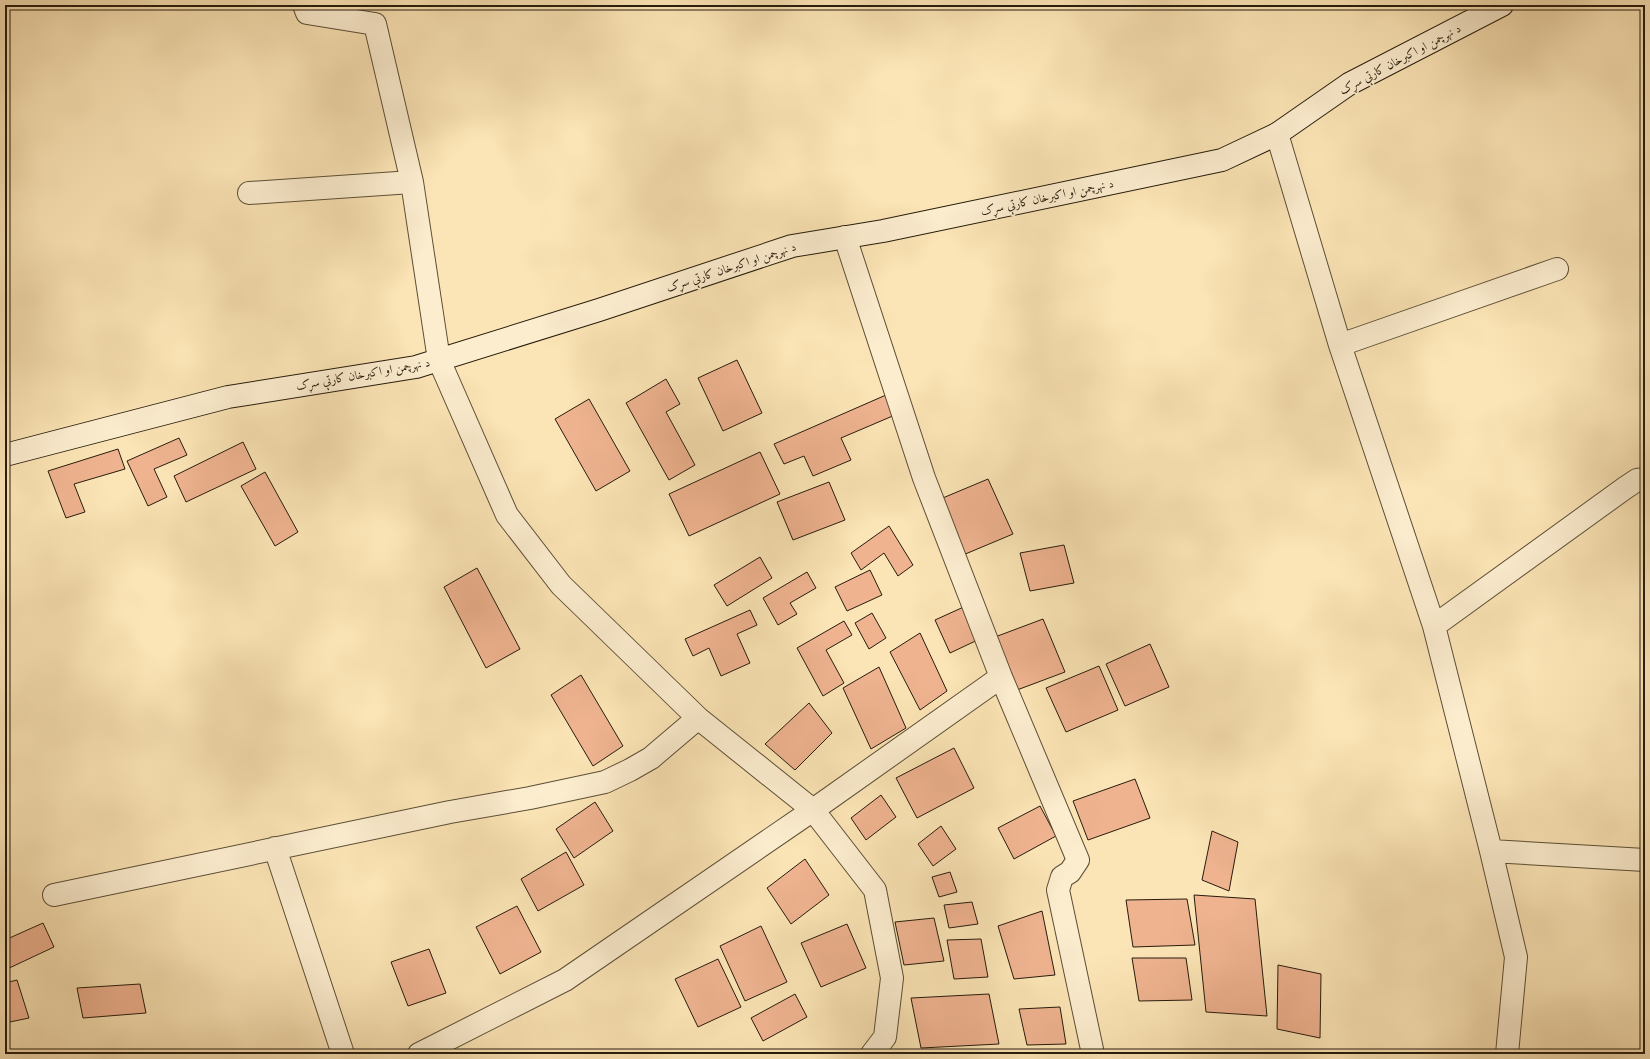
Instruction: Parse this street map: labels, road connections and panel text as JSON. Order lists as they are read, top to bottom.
{
  "streets": {
    "street": ["د نهرچمن او اکبرخان کارتې سړک"]
  }
}
